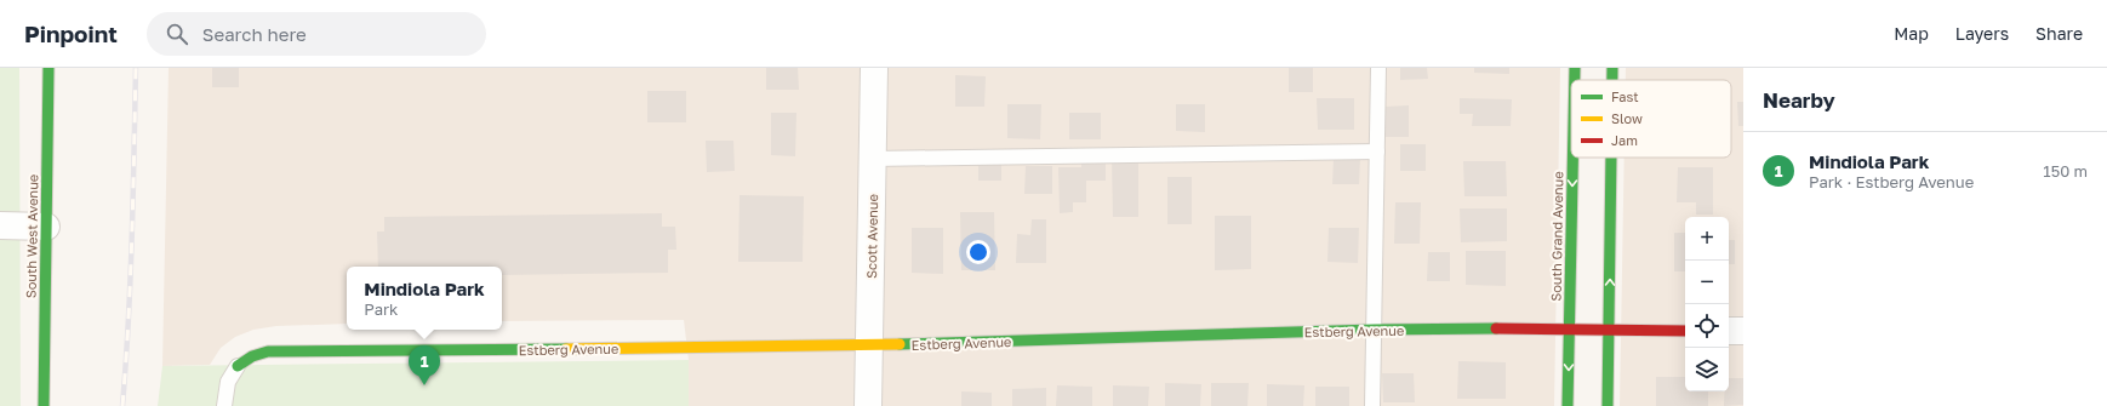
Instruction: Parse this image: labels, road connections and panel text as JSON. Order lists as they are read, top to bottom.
{
  "streets": {
    "street": [
      "South West Avenue",
      "Scott Avenue",
      "South Grand Avenue",
      "Estberg Avenue"
    ]
  },
  "crossings": [
    ["Scott Avenue", "Estberg Avenue"],
    ["South Grand Avenue", "Estberg Avenue"]
  ],
  "legend": ["Fast", "Slow", "Jam"],
  "page": {
    "header": "Pinpoint",
    "search": "Search here",
    "nav": ["Map", "Layers", "Share"],
    "heading": "Nearby",
    "list": [
      {
        "mark": "1",
        "name": "Mindiola Park",
        "note": "Park · Estberg Avenue",
        "value": "150 m"
      }
    ],
    "map_buttons": ["+", "−"],
    "popup": ["Mindiola Park", "Park"],
    "pins": "1"
  }
}
